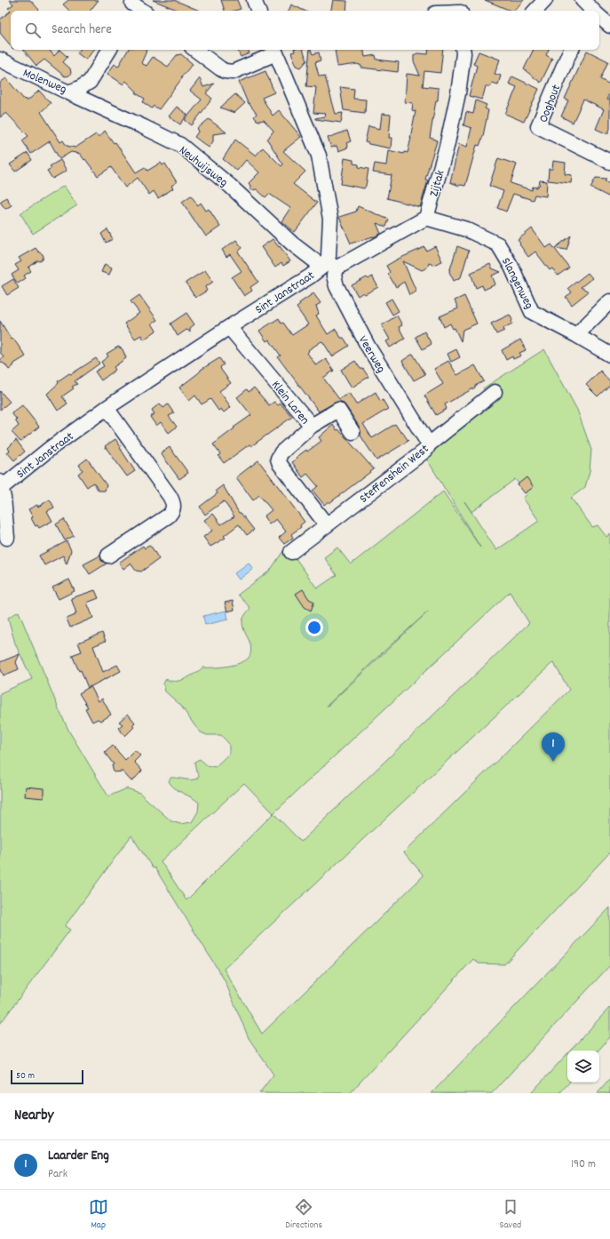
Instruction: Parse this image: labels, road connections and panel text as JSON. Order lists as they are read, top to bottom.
{
  "streets": {
    "street": [
      "Molenweg",
      "Ooghout",
      "Neuhuijsweg",
      "Zijtak",
      "Slangenweg",
      "Sint Janstraat",
      "Veerweg",
      "Klein Laren",
      "Steffenshein West"
    ]
  },
  "crossings": [
    ["Molenweg", "Neuhuijsweg"],
    ["Neuhuijsweg", "Sint Janstraat"],
    ["Neuhuijsweg", "Veerweg"],
    ["Zijtak", "Slangenweg"],
    ["Sint Janstraat", "Veerweg"],
    ["Sint Janstraat", "Klein Laren"],
    ["Veerweg", "Steffenshein West"],
    ["Klein Laren", "Steffenshein West"]
  ],
  "scale_bar": "50 m",
  "page": {
    "search": "Search here",
    "pins": "1",
    "scale": "50 m",
    "heading": "Nearby",
    "list": [
      {
        "mark": "1",
        "name": "Laarder Eng",
        "note": "Park",
        "value": "190 m"
      }
    ],
    "nav": ["Map", "Directions", "Saved"]
  }
}
